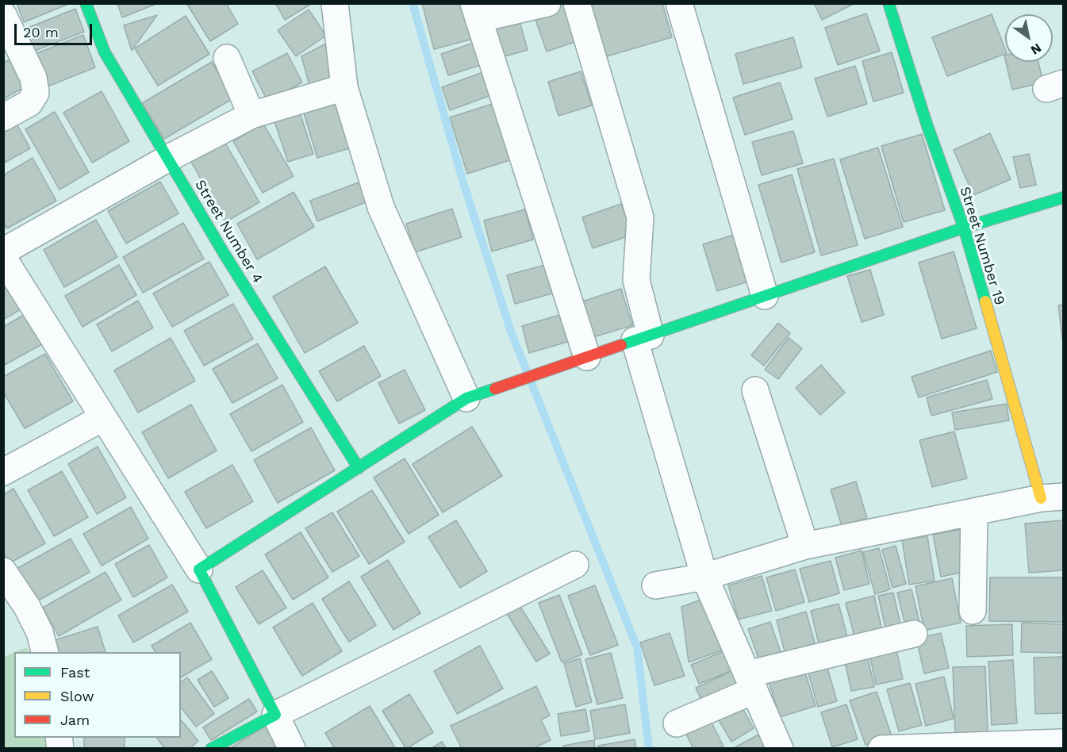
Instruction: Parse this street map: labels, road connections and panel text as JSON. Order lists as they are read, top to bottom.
{
  "streets": {
    "street": ["Street Number 4", "Street Number 19"]
  },
  "legend": ["Fast", "Slow", "Jam"],
  "scale_bar": "20 m",
  "north": "bottom right"
}
